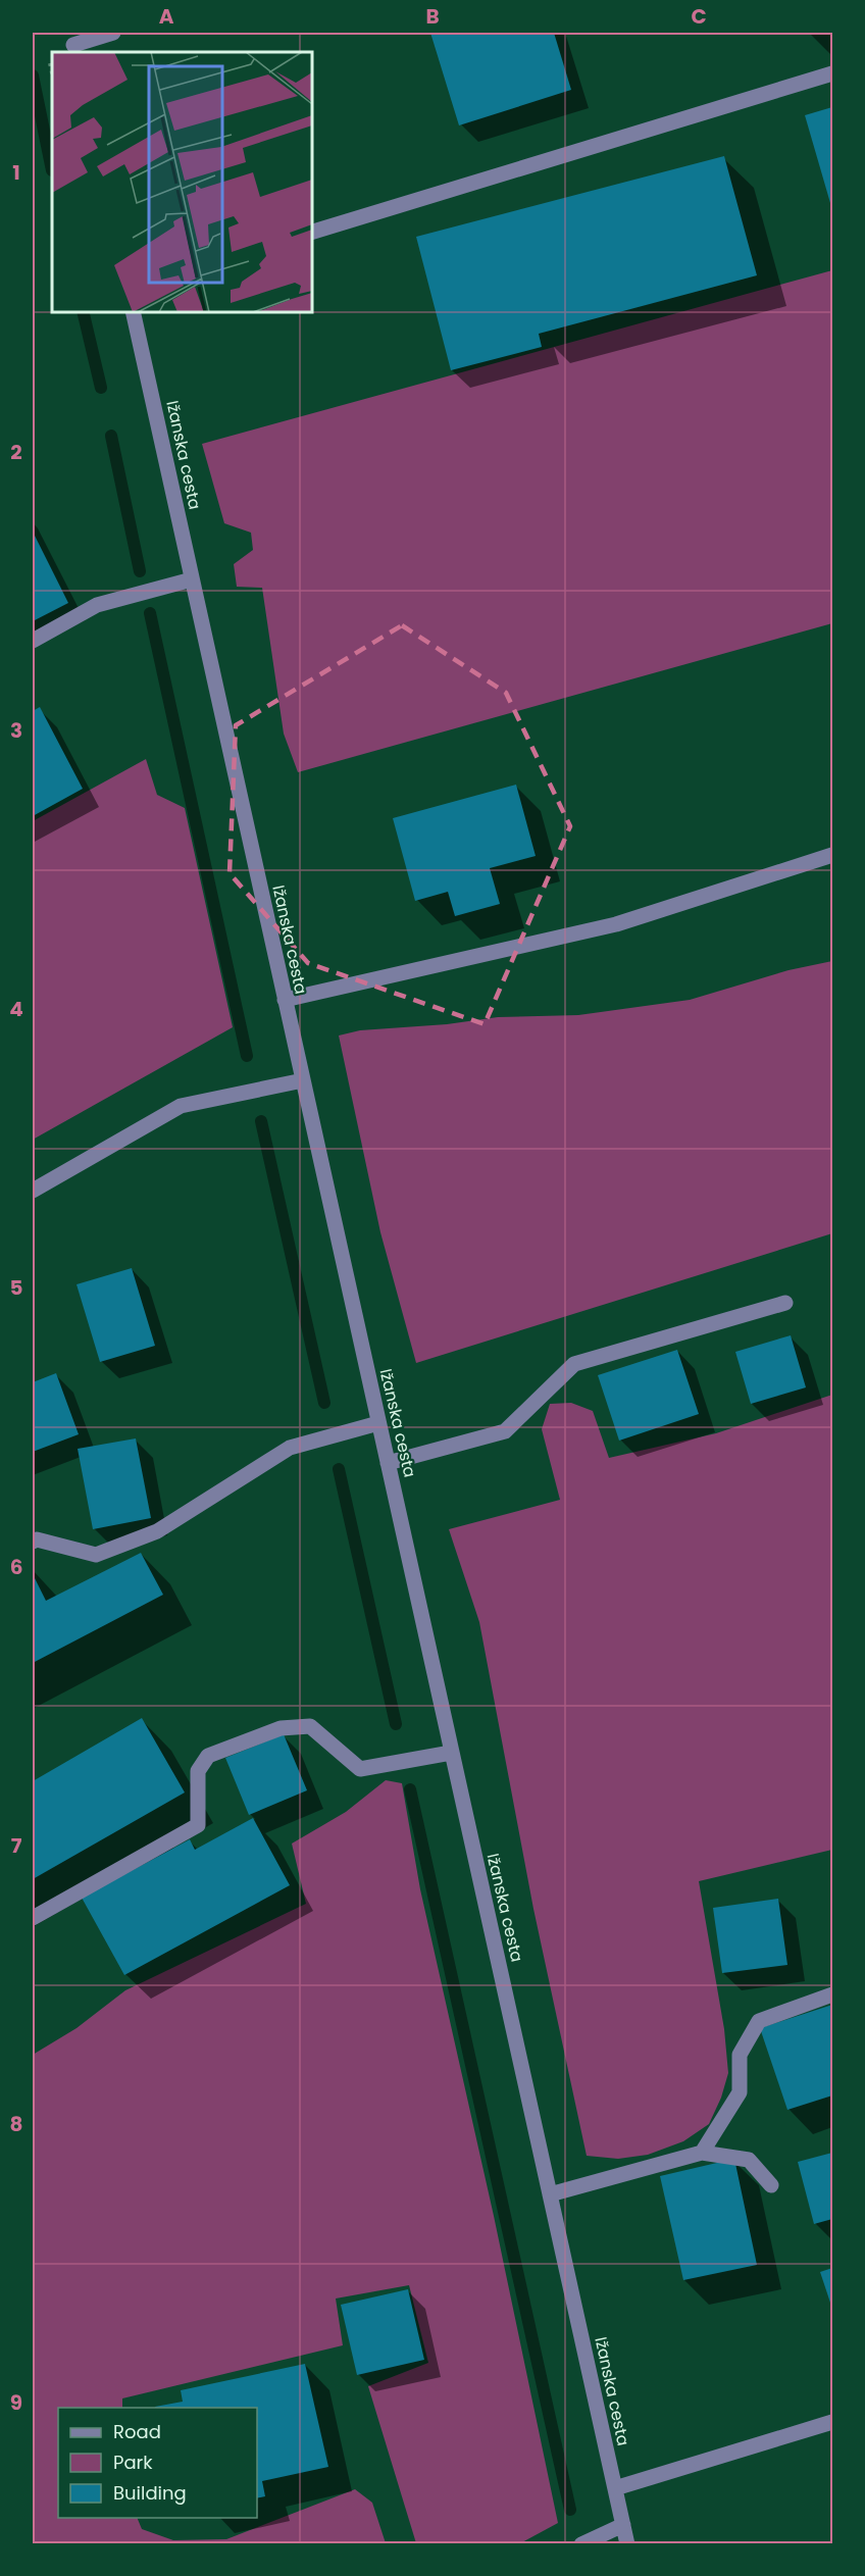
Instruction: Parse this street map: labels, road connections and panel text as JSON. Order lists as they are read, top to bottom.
{
  "streets": {
    "street": ["Ižanska cesta"]
  },
  "legend": ["Road", "Park", "Building"],
  "grid": {
    "columns": ["A", "B", "C"],
    "rows": [
      "1",
      "2",
      "3",
      "4",
      "5",
      "6",
      "7",
      "8",
      "9"
    ]
  }
}
